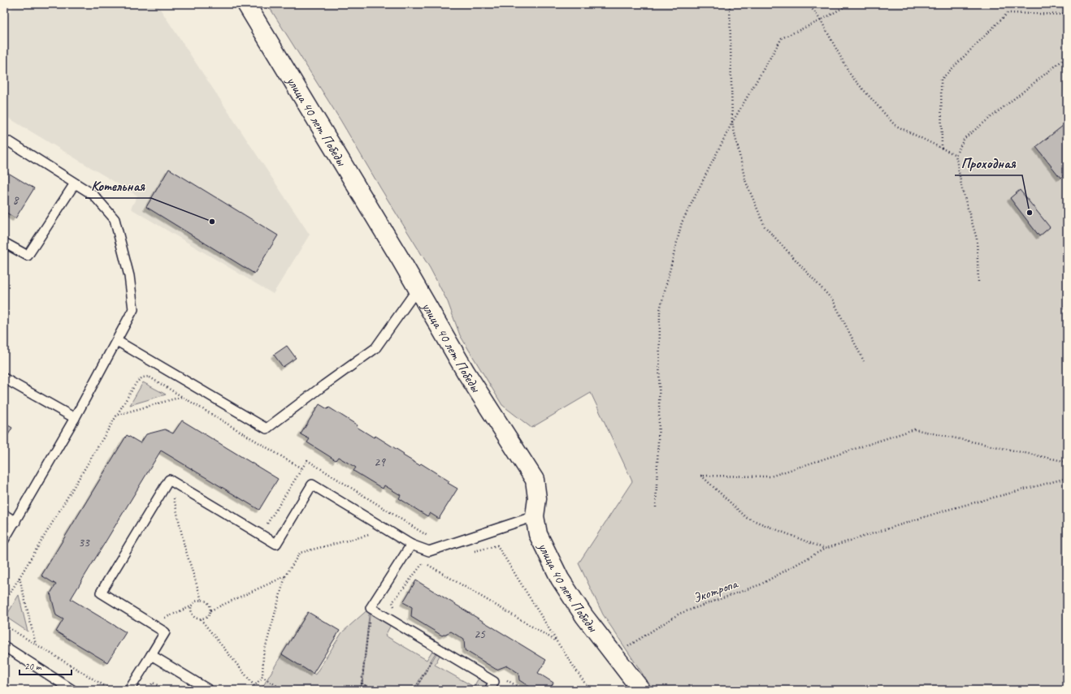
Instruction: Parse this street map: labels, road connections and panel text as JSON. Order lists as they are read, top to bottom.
{
  "streets": {
    "street": ["улица 40 лет Победы"],
    "path": ["Экотропа"]
  },
  "crossings": [
    ["улица 40 лет Победы", "Экотропа"]
  ],
  "places": ["Проходная", "Котельная"],
  "house_numbers": [
    "8",
    "29",
    "33",
    "25"
  ],
  "scale_bar": "20 m"
}
